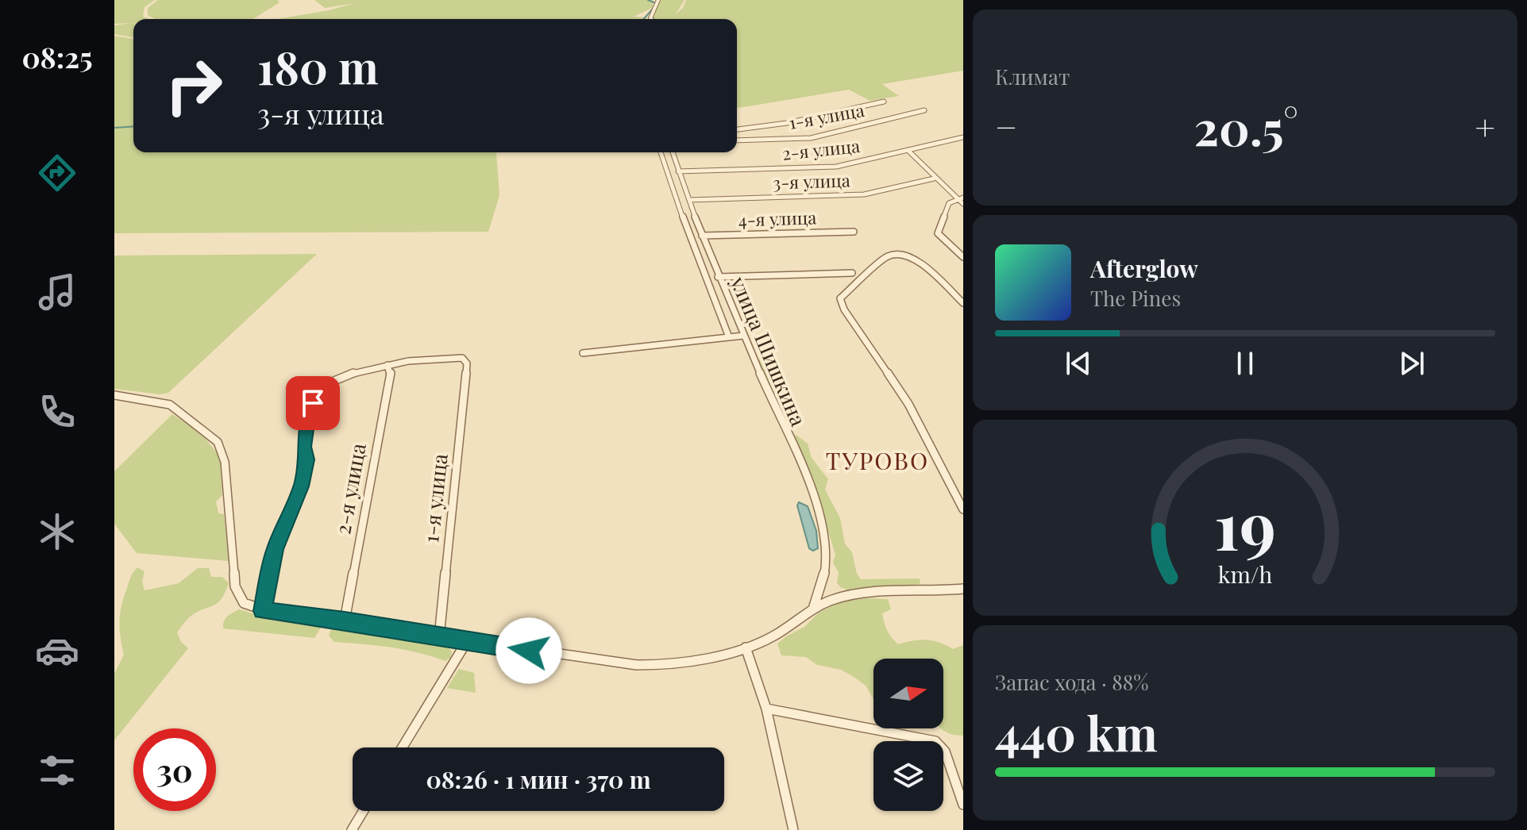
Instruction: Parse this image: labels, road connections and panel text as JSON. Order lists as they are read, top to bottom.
{
  "streets": {
    "street": [
      "1-я улица",
      "2-я улица",
      "3-я улица",
      "4-я улица",
      "улица Шишкина"
    ]
  },
  "crossings": [
    ["1-я улица", "2-я улица"],
    ["2-я улица", "улица Шишкина"],
    ["3-я улица", "улица Шишкина"],
    ["4-я улица", "улица Шишкина"]
  ],
  "districts": ["ТУРОВО"],
  "north": "right",
  "page": {
    "tabs": "08:25",
    "tile": [
      "Климат",
      ["Запас хода · 88%", "440 km"]
    ],
    "turn": ["180 m", "3-я улица"],
    "heat": ["−", "20.5°", "+"],
    "song": ["Afterglow", "The Pines"],
    "limit": "30",
    "trip": "08:26 · 1 мин · 370 m",
    "gauge": ["19", "km/h"]
  }
}
